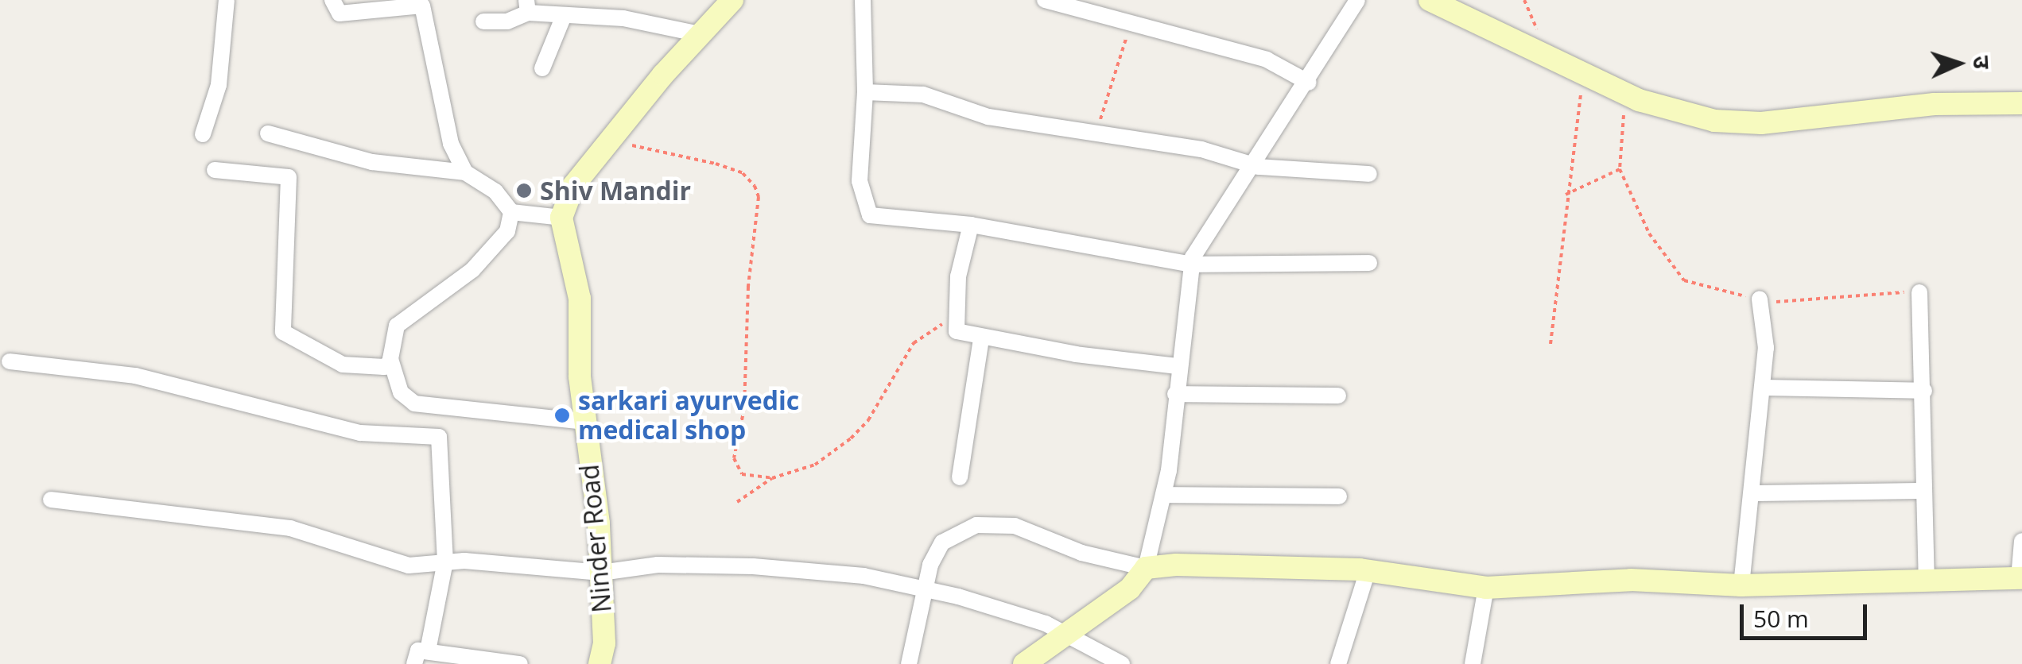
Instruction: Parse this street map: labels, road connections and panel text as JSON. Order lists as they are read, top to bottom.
{
  "streets": {
    "street": ["Ninder Road"]
  },
  "places": ["Shiv Mandir", "sarkari ayurvedic medical shop"],
  "scale_bar": "50 m",
  "north": "right"
}
